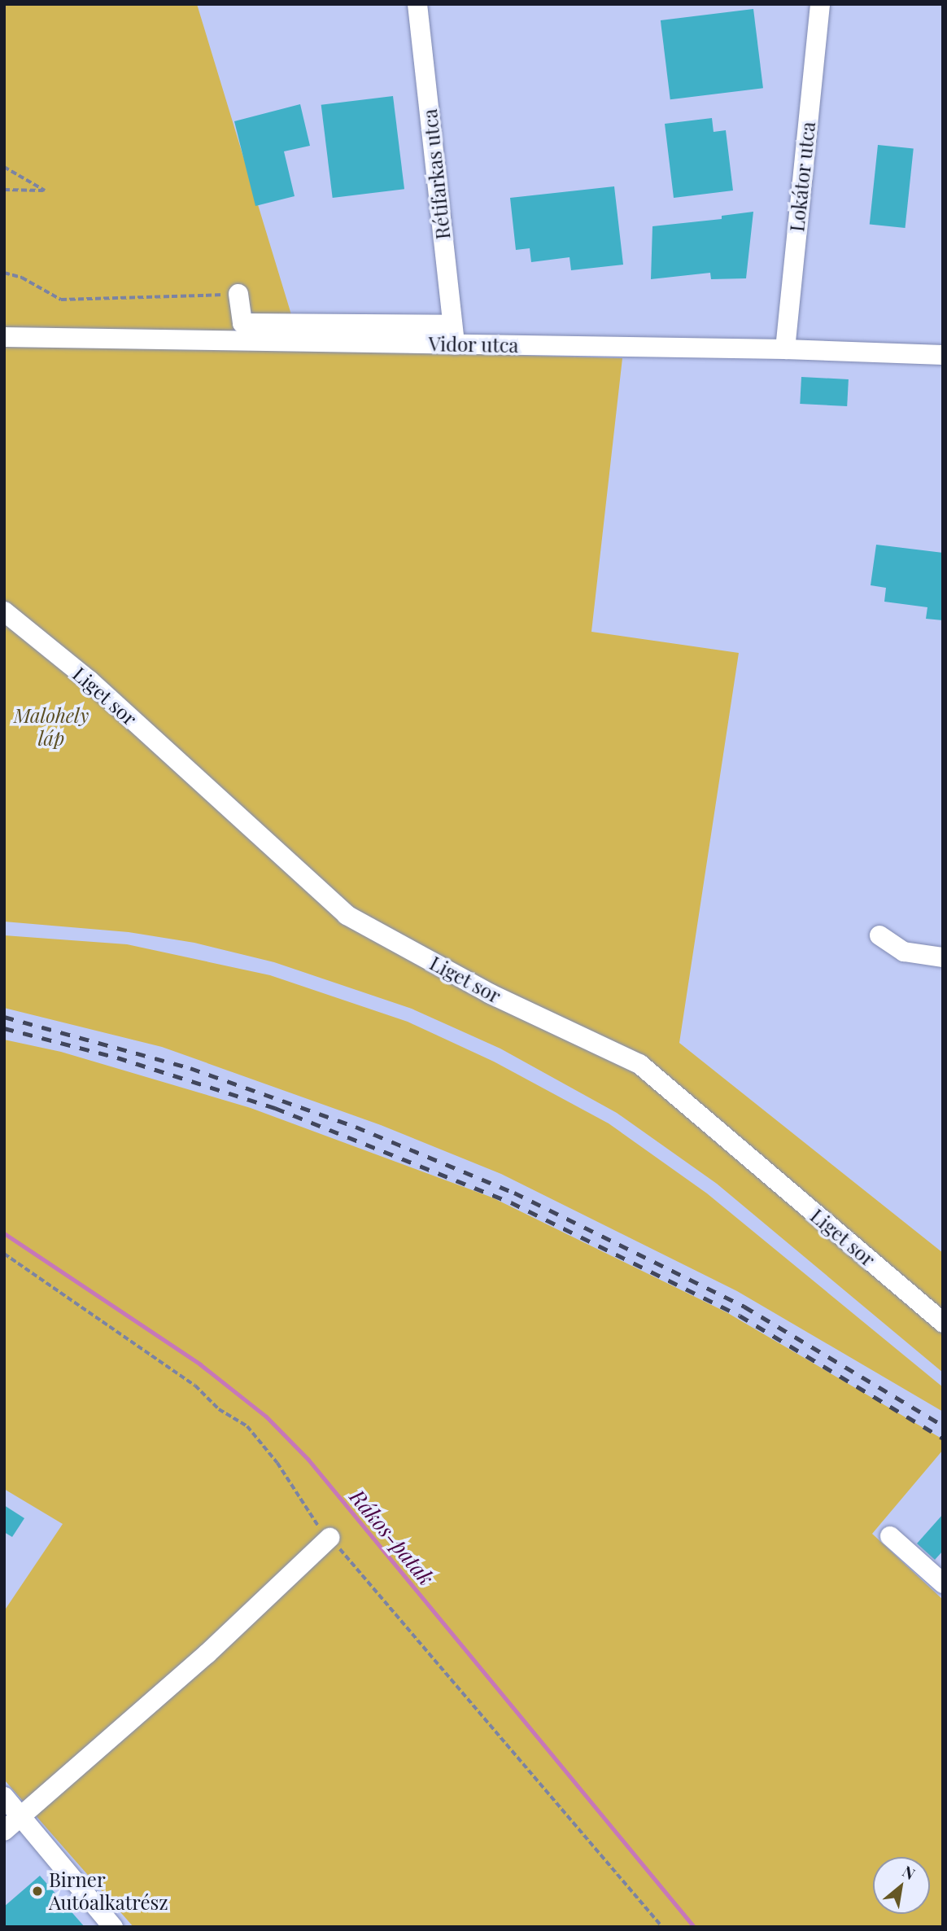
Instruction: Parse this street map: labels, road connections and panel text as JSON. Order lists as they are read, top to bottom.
{
  "streets": {
    "street": [
      "Rétifarkas utca",
      "Lokátor utca",
      "Vidor utca",
      "Liget sor"
    ]
  },
  "crossings": [
    ["Rétifarkas utca", "Vidor utca"],
    ["Lokátor utca", "Vidor utca"]
  ],
  "water": ["Rákos-patak"],
  "parks": ["Malohely láp"],
  "places": ["Birner Autóalkatrész"],
  "north": "top right"
}
